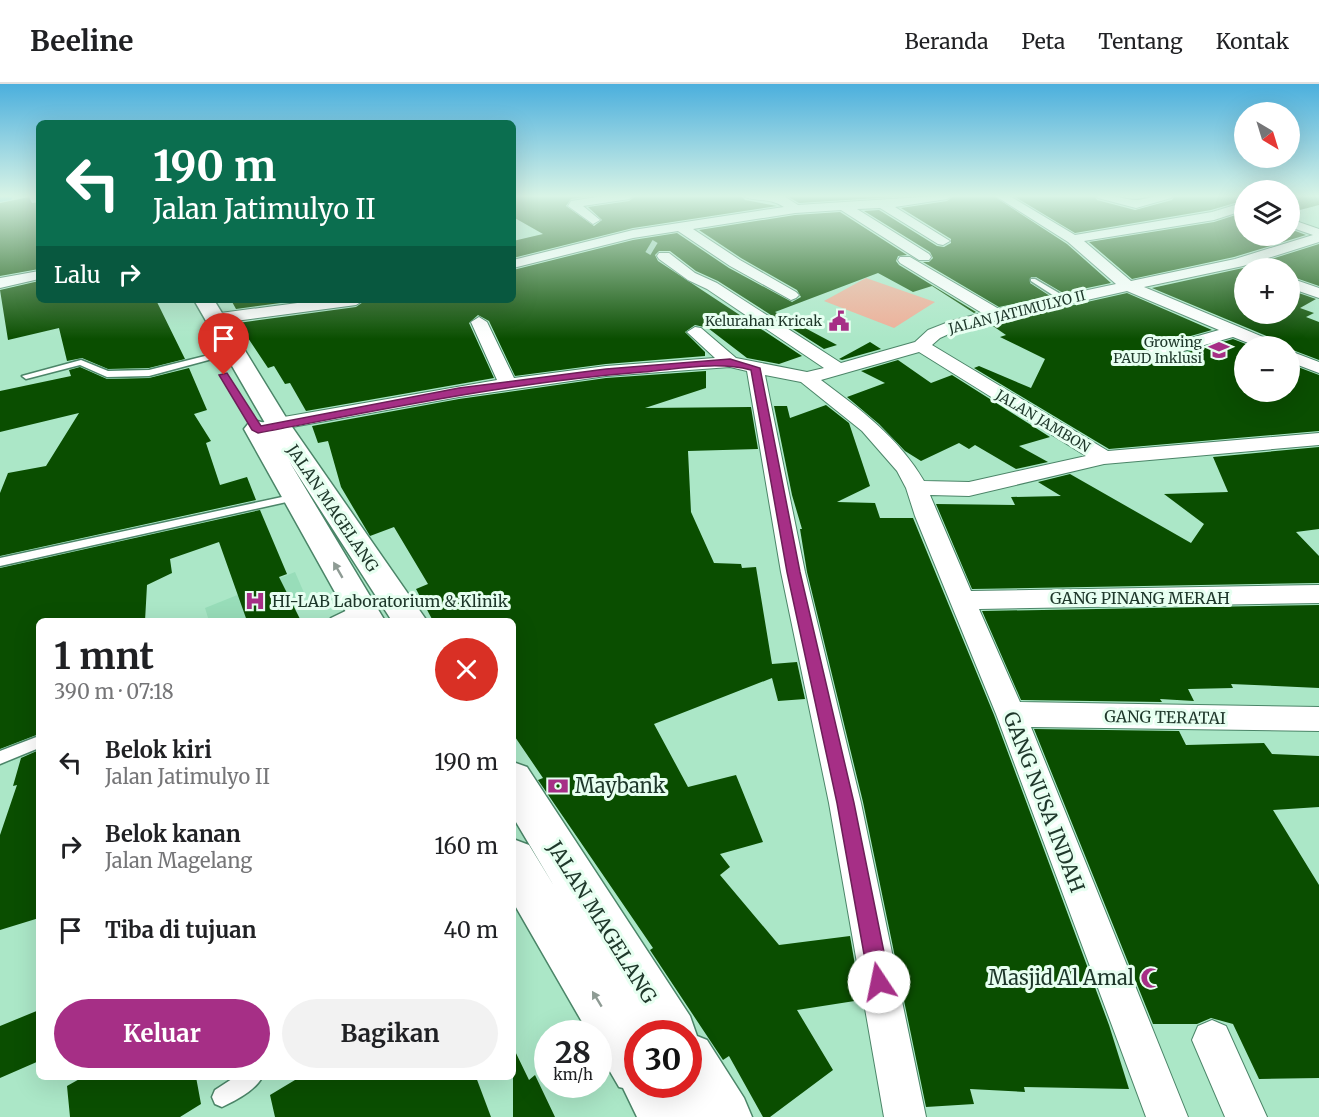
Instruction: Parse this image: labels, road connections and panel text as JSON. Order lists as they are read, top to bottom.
{
  "streets": {
    "main road": ["JALAN MAGELANG"],
    "street": [
      "JALAN JATIMULYO II",
      "JALAN JAMBON",
      "GANG PINANG MERAH",
      "GANG TERATAI",
      "GANG NUSA INDAH"
    ]
  },
  "crossings": [
    ["JALAN JATIMULYO II", "JALAN JAMBON"],
    ["JALAN JATIMULYO II", "JALAN MAGELANG"],
    ["JALAN JATIMULYO II", "GANG NUSA INDAH"],
    ["GANG PINANG MERAH", "GANG NUSA INDAH"],
    ["GANG TERATAI", "GANG NUSA INDAH"]
  ],
  "places": {
    "public building": ["Kelurahan Kricak"],
    "school or university": ["Growing PAUD Inklusi"],
    "hospital": ["HI-LAB Laboratorium & Klinik"],
    "bank": ["Maybank"],
    "mosque": ["Masjid Al Amal"]
  },
  "north": "bottom right",
  "page": {
    "header": "Beeline",
    "nav": [
      "Beranda",
      "Peta",
      "Tentang",
      "Kontak"
    ],
    "map_buttons": ["+", "−"],
    "turn": ["190 m", "Jalan Jatimulyo II"],
    "then": "Lalu",
    "heading": ["1 mnt", "390 m · 07:18"],
    "list": [
      {
        "name": "Belok kiri",
        "note": "Jalan Jatimulyo II",
        "value": "190 m"
      },
      {
        "name": "Belok kanan",
        "note": "Jalan Magelang",
        "value": "160 m"
      },
      {
        "name": "Tiba di tujuan",
        "value": "40 m"
      }
    ],
    "buttons": ["Keluar", "Bagikan"],
    "speed": "28 km/h",
    "limit": "30"
  }
}
